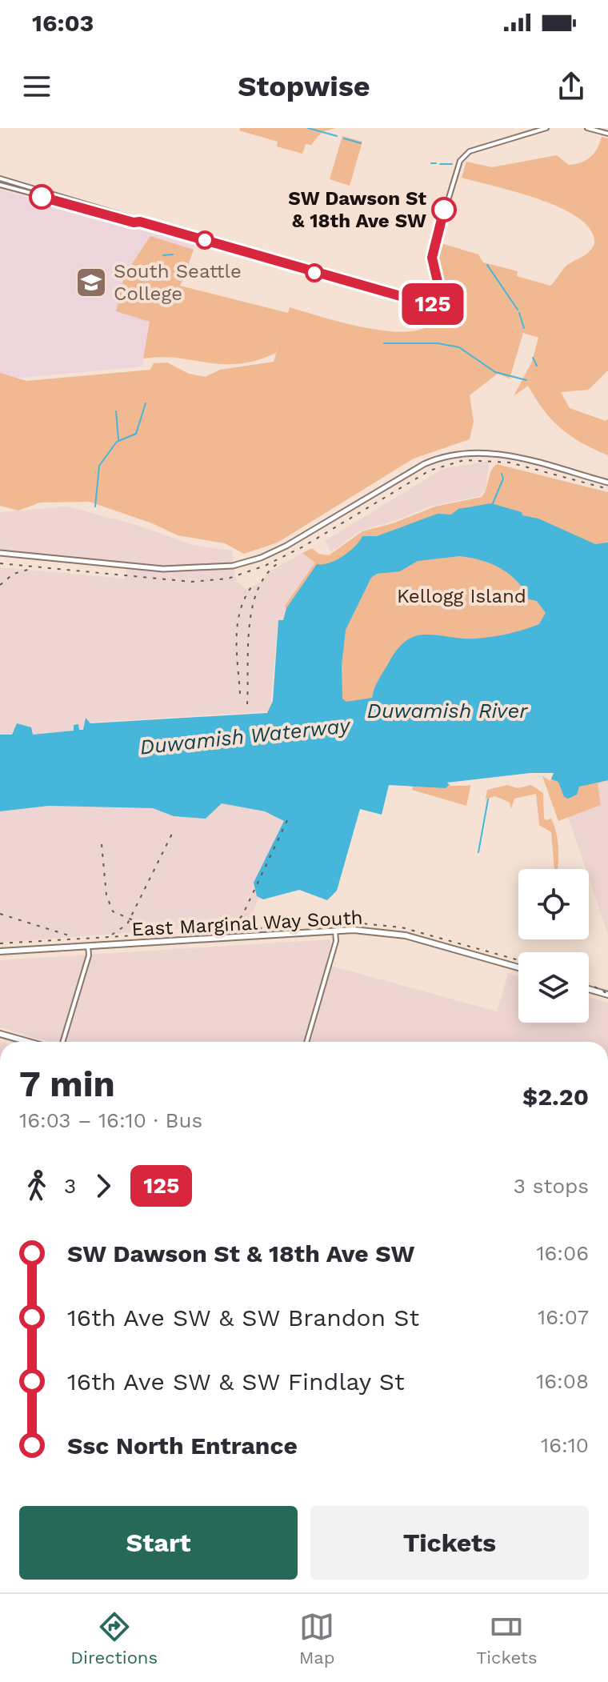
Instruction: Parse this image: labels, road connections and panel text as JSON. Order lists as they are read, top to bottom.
{
  "streets": {
    "main road": ["East Marginal Way South"]
  },
  "water": ["Duwamish River", "Duwamish Waterway"],
  "parks": ["Kellogg Island"],
  "places": {
    "other": ["SW Dawson St & 18th Ave SW"],
    "school or university": ["South Seattle College"]
  },
  "lines": ["bus line 125"],
  "page": {
    "status": "16:03",
    "header": "Stopwise",
    "on_map": "125",
    "heading": ["7 min", "16:03 – 16:10 · Bus", "$2.20"],
    "legs": ["3", "125", "3 stops"],
    "list": [
      {
        "name": "SW Dawson St & 18th Ave SW",
        "value": "16:06"
      },
      {
        "name": "16th Ave SW & SW Brandon St",
        "value": "16:07"
      },
      {
        "name": "16th Ave SW & SW Findlay St",
        "value": "16:08"
      },
      {
        "name": "Ssc North Entrance",
        "value": "16:10"
      }
    ],
    "buttons": ["Start", "Tickets"],
    "tabs": ["Directions", "Map", "Tickets"]
  }
}
